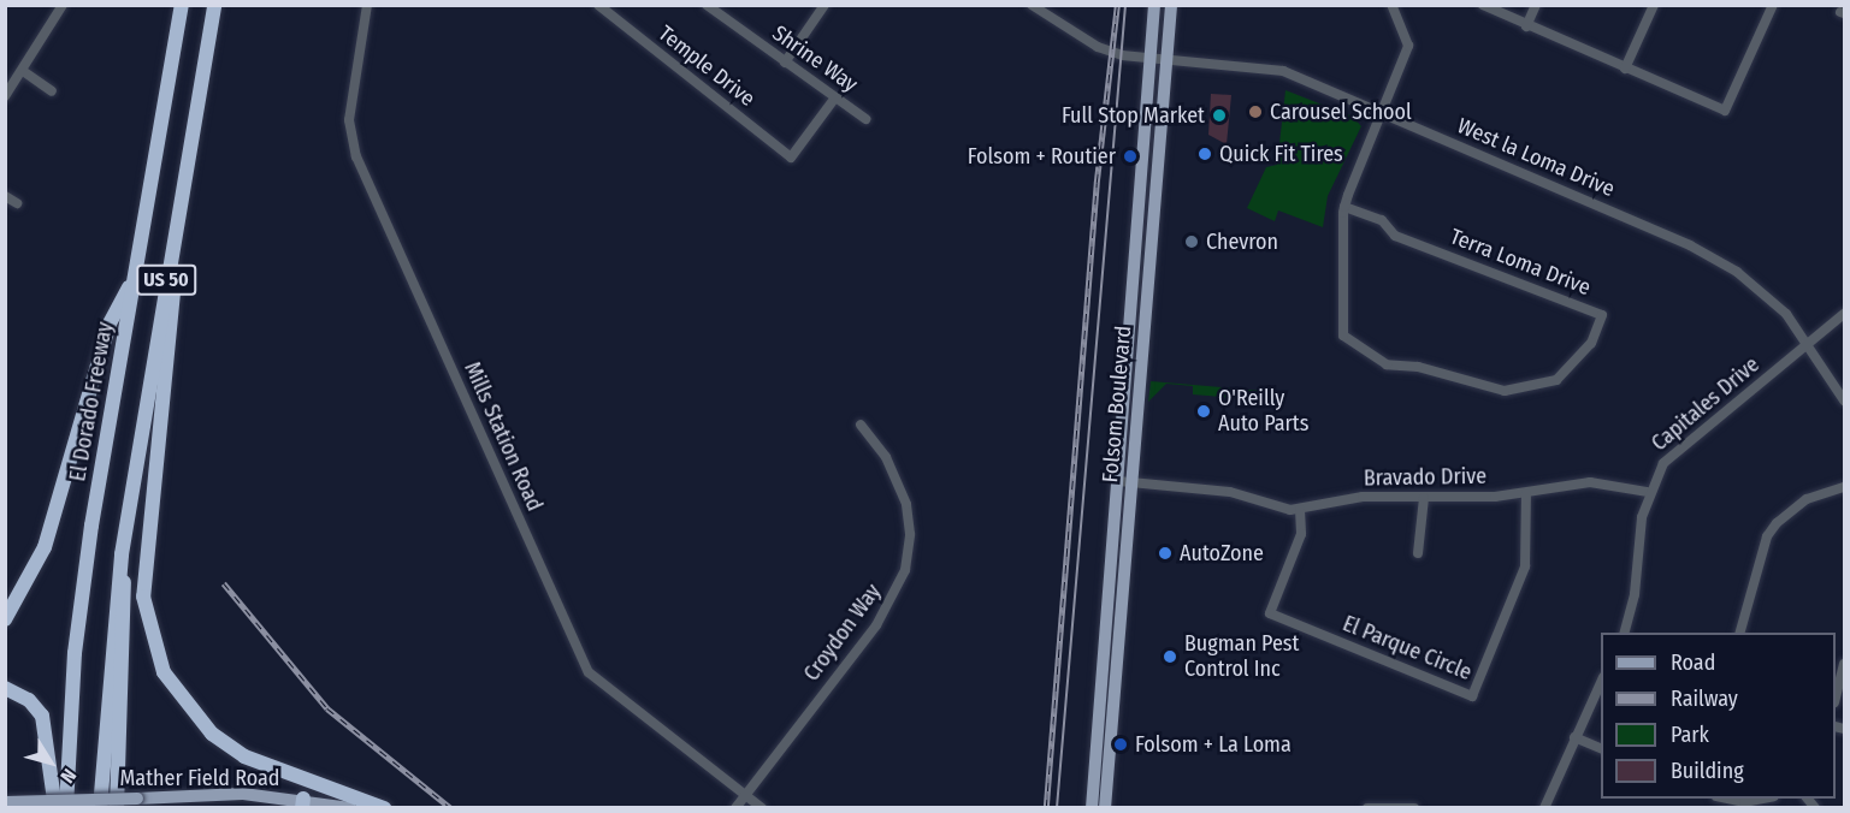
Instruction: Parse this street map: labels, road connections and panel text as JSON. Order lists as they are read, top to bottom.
{
  "streets": {
    "highway": ["US 50", "El Dorado Freeway"],
    "main road": ["Folsom Boulevard", "Mather Field Road"],
    "street": [
      "Shrine Way",
      "Temple Drive",
      "West la Loma Drive",
      "Terra Loma Drive",
      "Capitales Drive",
      "Mills Station Road",
      "Bravado Drive",
      "Croydon Way",
      "El Parque Circle"
    ]
  },
  "crossings": [
    ["Shrine Way", "Temple Drive"],
    ["West la Loma Drive", "Terra Loma Drive"],
    ["West la Loma Drive", "Folsom Boulevard"],
    ["West la Loma Drive", "Capitales Drive"],
    ["Folsom Boulevard", "Bravado Drive"],
    ["Capitales Drive", "Bravado Drive"],
    ["Mills Station Road", "Croydon Way"],
    ["Bravado Drive", "El Parque Circle"]
  ],
  "places": [
    "Carousel School",
    "Full Stop Market",
    "Quick Fit Tires",
    "Folsom + Routier",
    "Chevron",
    "O'Reilly Auto Parts",
    "AutoZone",
    "Bugman Pest Control Inc",
    "Folsom + La Loma"
  ],
  "legend": [
    "Road",
    "Railway",
    "Park",
    "Building"
  ],
  "north": "bottom right"
}
